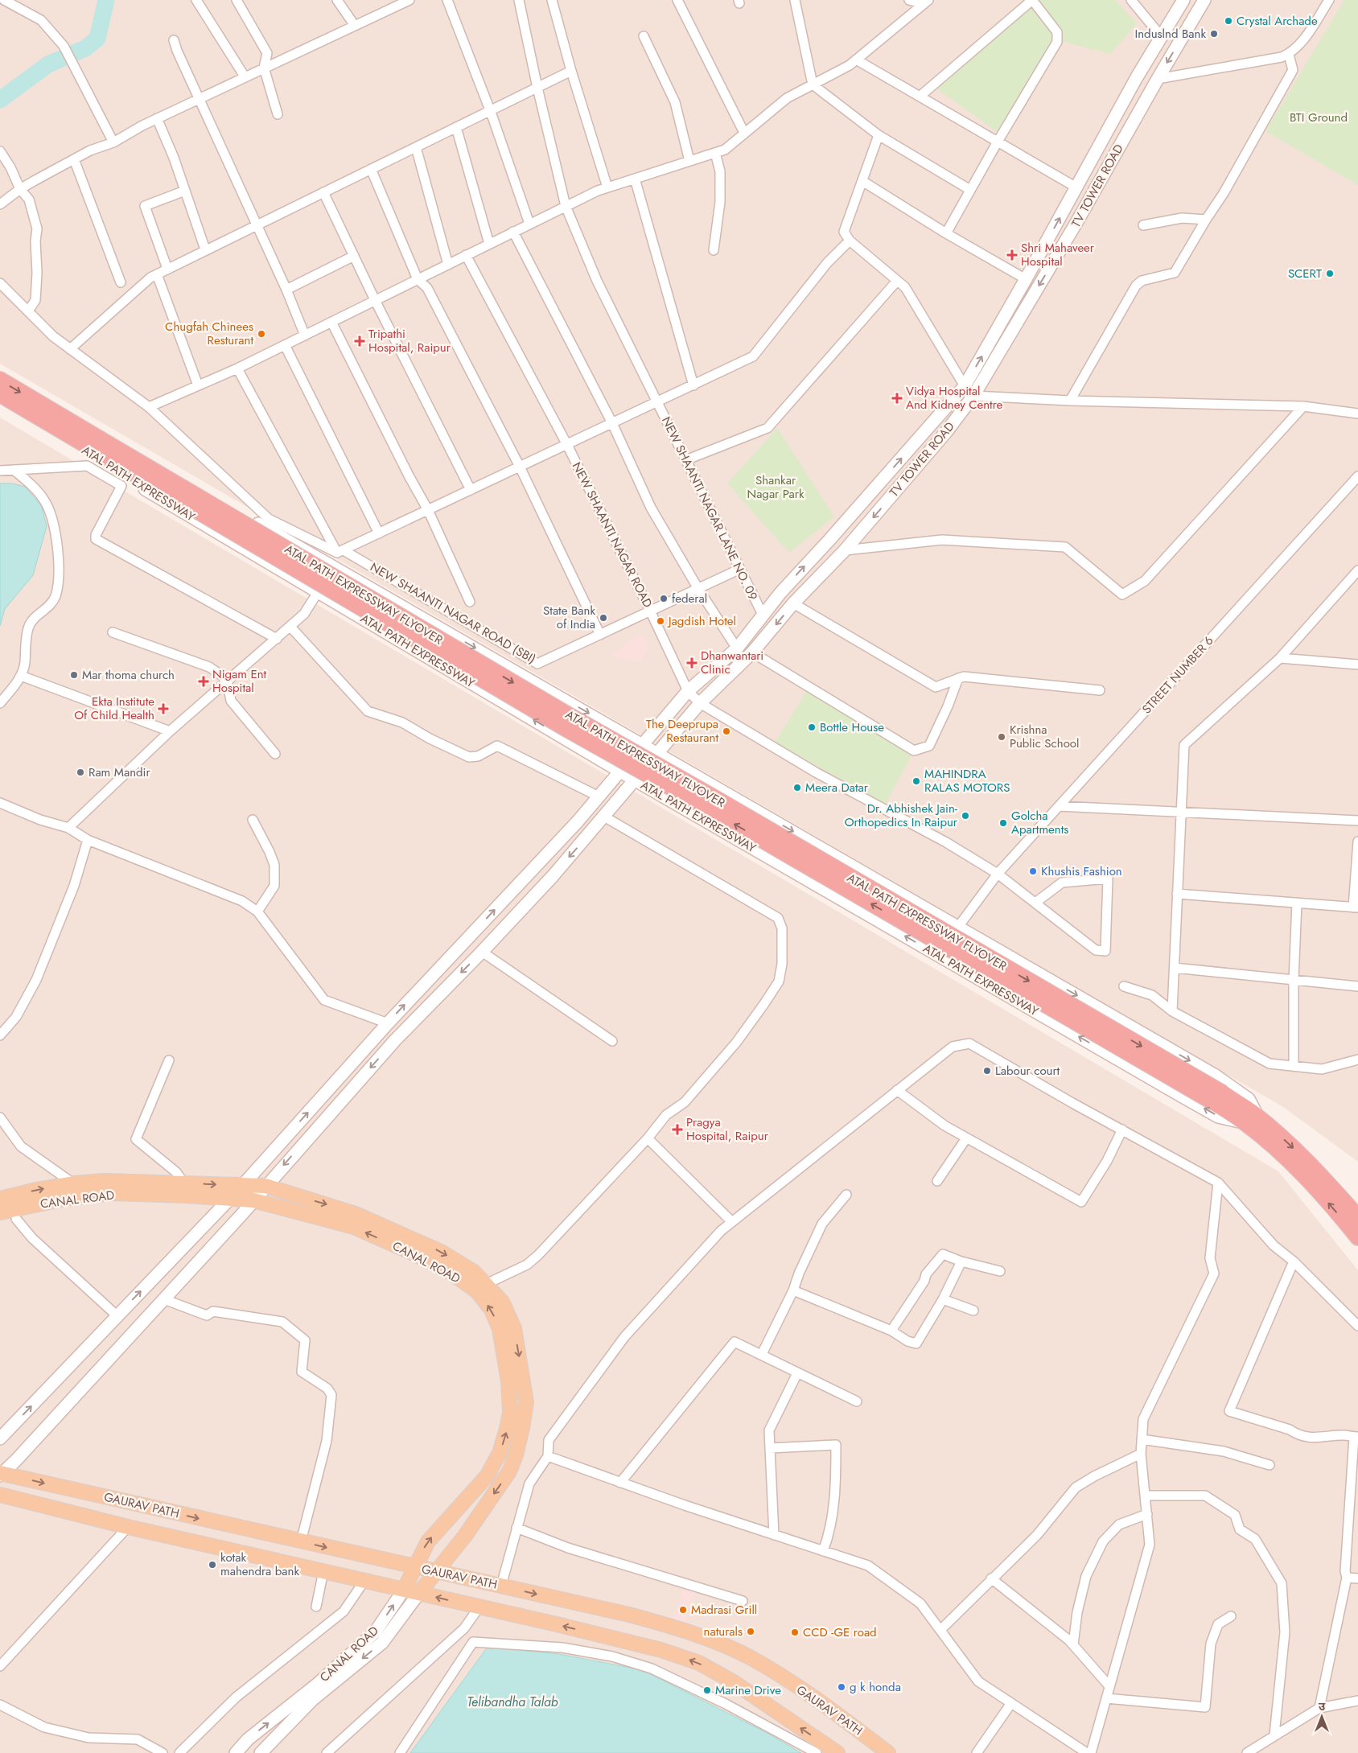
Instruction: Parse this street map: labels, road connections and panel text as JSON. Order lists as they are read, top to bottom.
{
  "streets": {
    "highway": ["ATAL PATH EXPRESSWAY", "ATAL PATH EXPRESSWAY FLYOVER"],
    "main road": ["TV TOWER ROAD", "CANAL ROAD", "GAURAV PATH"],
    "street": [
      "NEW SHAANTI NAGAR LANE NO. 09",
      "NEW SHAANTI NAGAR ROAD",
      "NEW SHAANTI NAGAR ROAD (SBI)",
      "STREET NUMBER 6"
    ]
  },
  "crossings": [
    ["TV TOWER ROAD", "ATAL PATH EXPRESSWAY"],
    ["TV TOWER ROAD", "NEW SHAANTI NAGAR LANE NO. 09"],
    ["TV TOWER ROAD", "NEW SHAANTI NAGAR ROAD"],
    ["TV TOWER ROAD", "CANAL ROAD"],
    ["TV TOWER ROAD", "GAURAV PATH"],
    ["ATAL PATH EXPRESSWAY", "ATAL PATH EXPRESSWAY FLYOVER"],
    ["ATAL PATH EXPRESSWAY", "STREET NUMBER 6"],
    ["NEW SHAANTI NAGAR LANE NO. 09", "NEW SHAANTI NAGAR ROAD (SBI)"],
    ["NEW SHAANTI NAGAR ROAD", "NEW SHAANTI NAGAR ROAD (SBI)"],
    ["CANAL ROAD", "GAURAV PATH"]
  ],
  "water": ["Telibandha Talab"],
  "parks": ["BTI Ground", "Shankar Nagar Park"],
  "places": {
    "other": [
      "Crystal Archade",
      "Induslnd Bank",
      "SCERT",
      "Chugfah Chinees Resturant",
      "federal",
      "State Bank of India",
      "Jagdish Hotel",
      "Mar thoma church",
      "Bottle House",
      "The Deeprupa Restaurant",
      "Krishna Public School",
      "Ram Mandir",
      "MAHINDRA RALAS MOTORS",
      "Meera Datar",
      "Dr. Abhishek Jain- Orthopedics In Raipur",
      "Golcha Apartments",
      "Khushis Fashion",
      "Labour court",
      "kotak mahendra bank",
      "Madrasi Grill",
      "naturals",
      "CCD -GE road",
      "g k honda",
      "Marine Drive"
    ],
    "health": [
      "Shri Mahaveer Hospital",
      "Tripathi Hospital, Raipur",
      "Vidya Hospital And Kidney Centre",
      "Dhanwantari Clinic",
      "Nigam Ent Hospital",
      "Ekta Institute Of Child Health",
      "Pragya Hospital, Raipur"
    ]
  },
  "north": "top"
}
